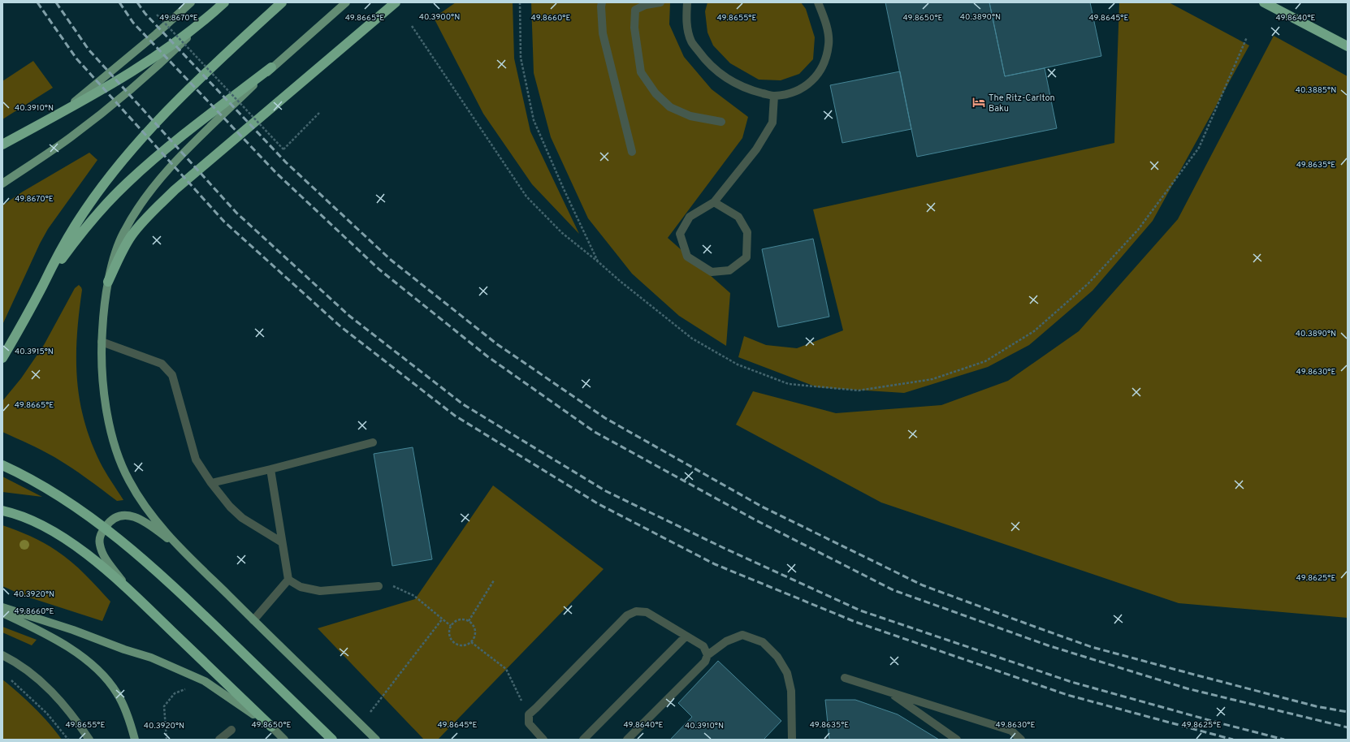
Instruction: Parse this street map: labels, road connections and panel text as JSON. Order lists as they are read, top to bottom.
{
  "places": {
    "hotel": ["The Ritz-Carlton Baku"]
  },
  "coordinates": [
    "40.3900°N",
    "40.3890°N",
    "49.8670°E",
    "49.8665°E",
    "49.8660°E",
    "49.8655°E",
    "49.8650°E",
    "49.8645°E",
    "49.8640°E",
    "40.3885°N",
    "40.3910°N",
    "49.8635°E",
    "40.3915°N",
    "49.8630°E",
    "49.8625°E",
    "40.3920°N"
  ]
}
